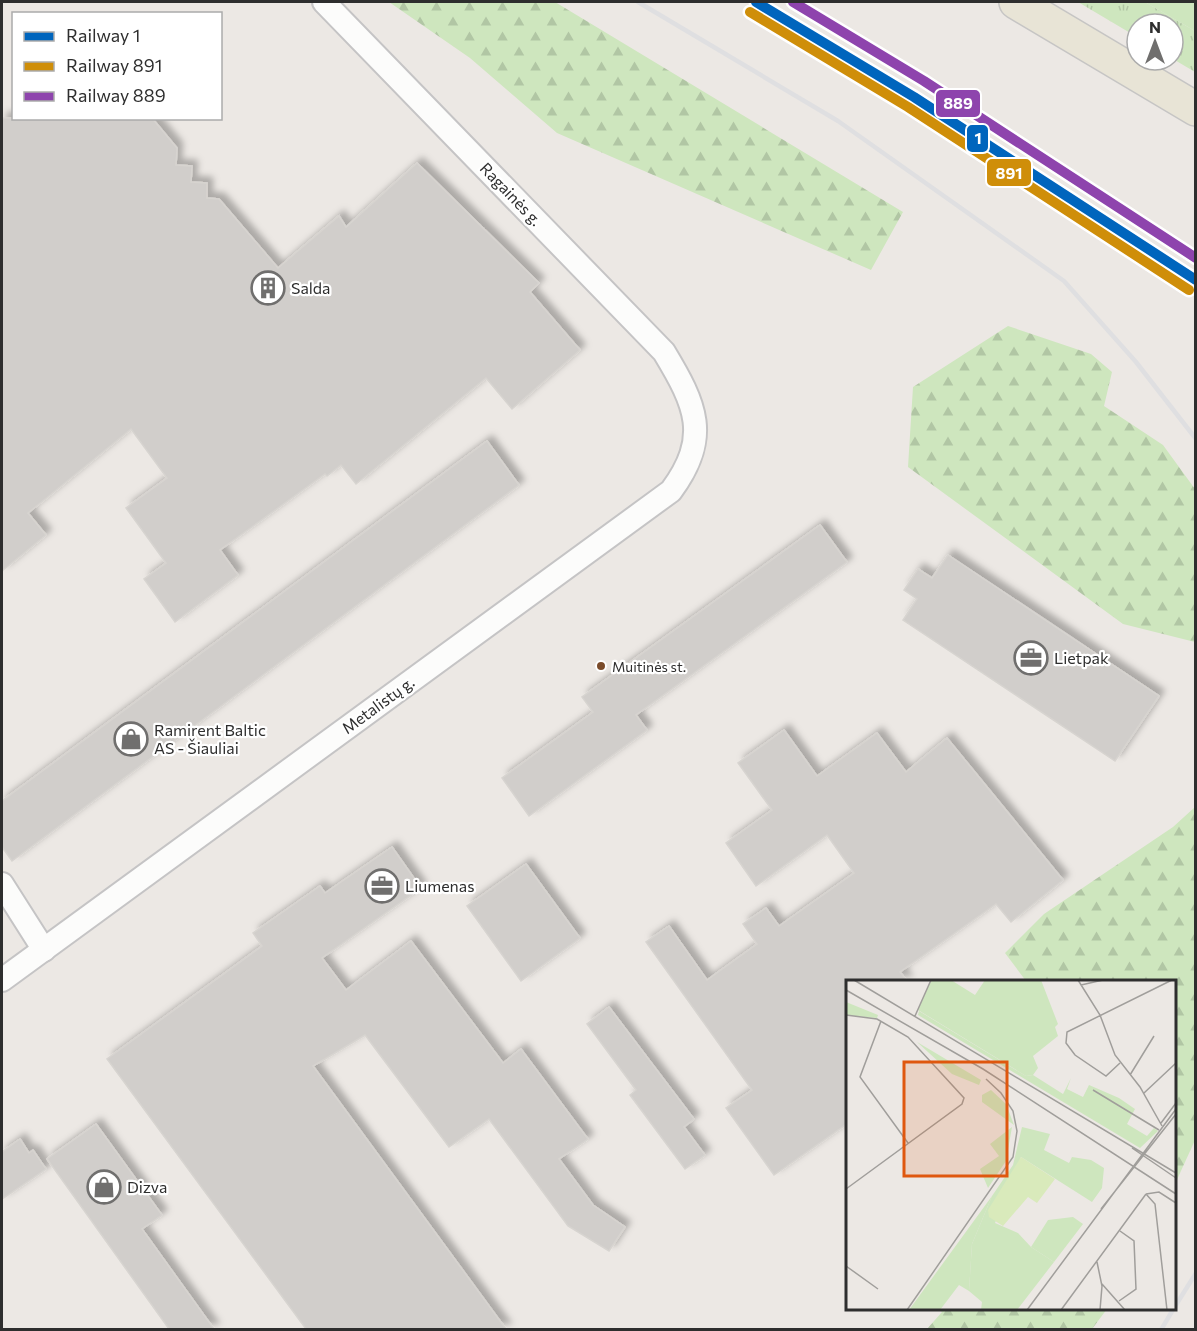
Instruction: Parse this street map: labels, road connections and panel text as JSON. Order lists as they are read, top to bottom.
{
  "streets": {
    "street": ["Ragainės g.", "Metalistų g."]
  },
  "crossings": [
    ["Ragainės g.", "Metalistų g."]
  ],
  "places": {
    "building": ["Salda"],
    "office": ["Lietpak", "Liumenas"],
    "other": ["Muitinės st."],
    "shop": ["Ramirent Baltic AS - Šiauliai", "Dizva"]
  },
  "lines": ["rail line 1", "rail line 889", "rail line 891"],
  "legend": ["Railway 1", "Railway 891", "Railway 889"],
  "north": "top"
}
